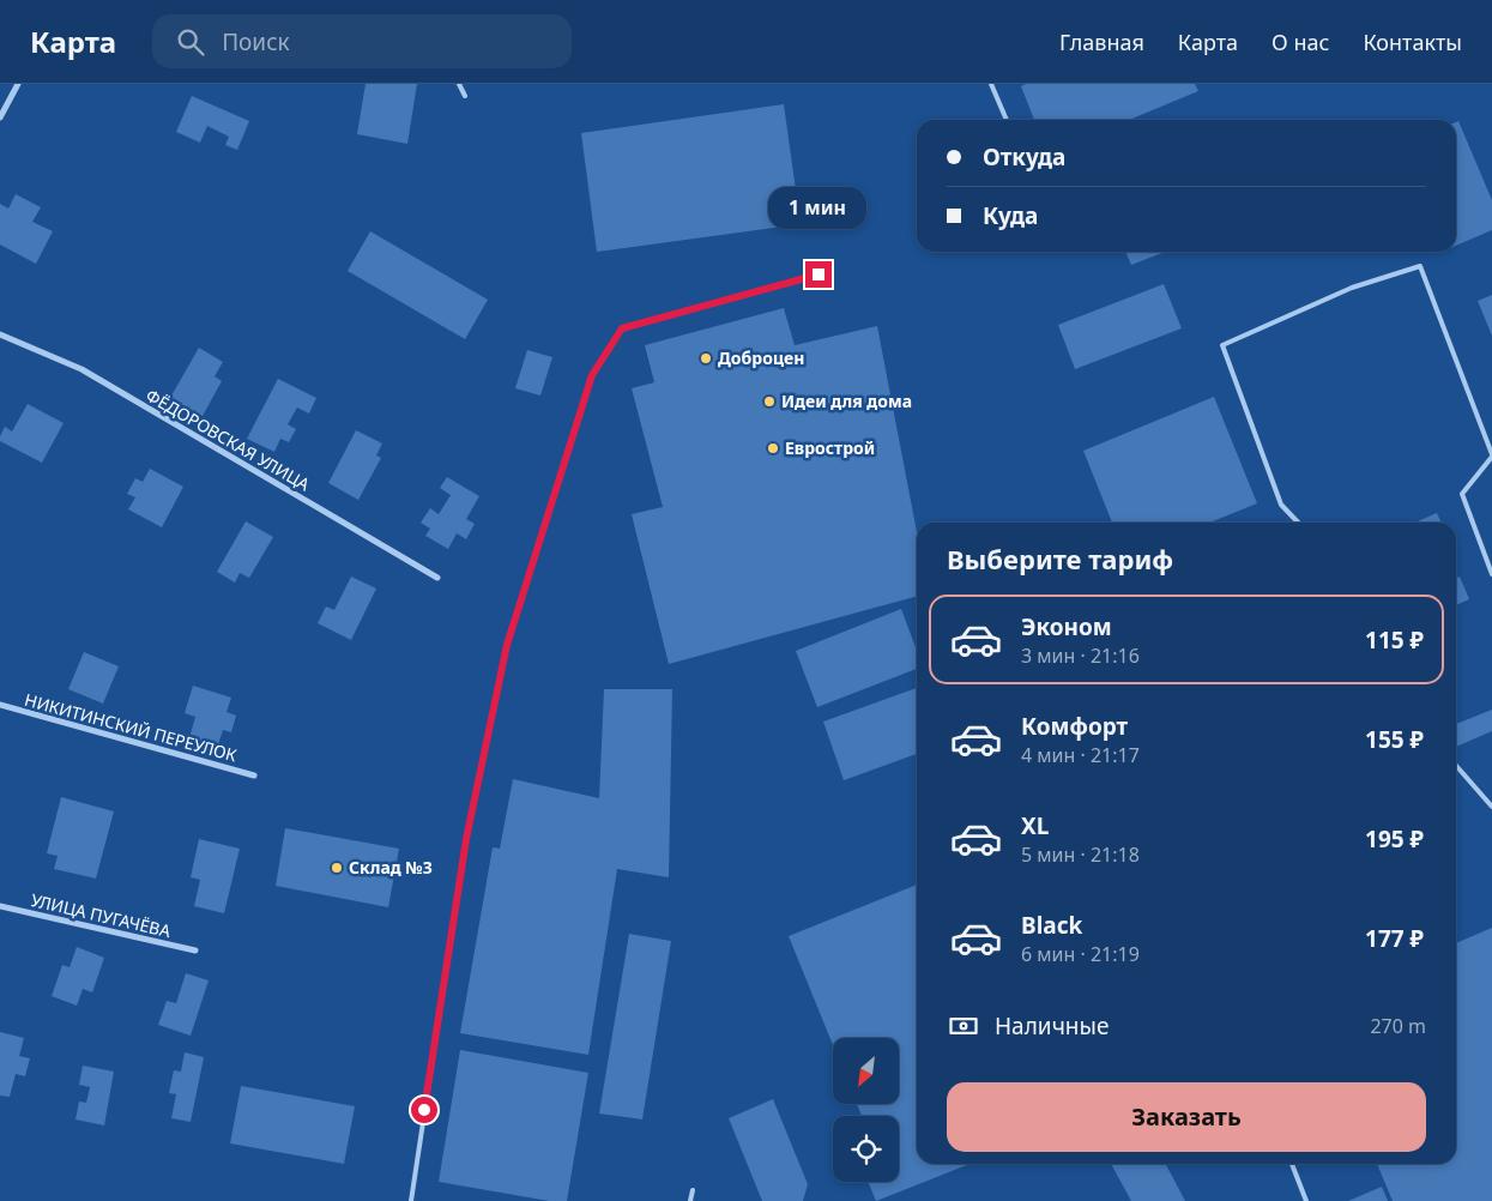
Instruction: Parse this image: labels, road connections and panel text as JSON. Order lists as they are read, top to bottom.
{
  "streets": {
    "street": ["ФЁДОРОВСКАЯ УЛИЦА", "НИКИТИНСКИЙ ПЕРЕУЛОК", "УЛИЦА ПУГАЧЁВА"]
  },
  "places": [
    "Доброцен",
    "Идеи для дома",
    "Еврострой",
    "Склад №3"
  ],
  "north": "bottom left",
  "page": {
    "header": "Карта",
    "search": "Поиск",
    "nav": [
      "Главная",
      "Карта",
      "О нас",
      "Контакты"
    ],
    "banner": ["Откуда", "Куда"],
    "bubble": "1 мин",
    "heading": "Выберите тариф",
    "list": [
      {
        "name": "Эконом",
        "note": "3 мин · 21:16",
        "value": "115 ₽"
      },
      {
        "name": "Комфорт",
        "note": "4 мин · 21:17",
        "value": "155 ₽"
      },
      {
        "name": "XL",
        "note": "5 мин · 21:18",
        "value": "195 ₽"
      },
      {
        "name": "Black",
        "note": "6 мин · 21:19",
        "value": "177 ₽"
      }
    ],
    "pay": ["Наличные", "270 m"],
    "buttons": "Заказать"
  }
}
